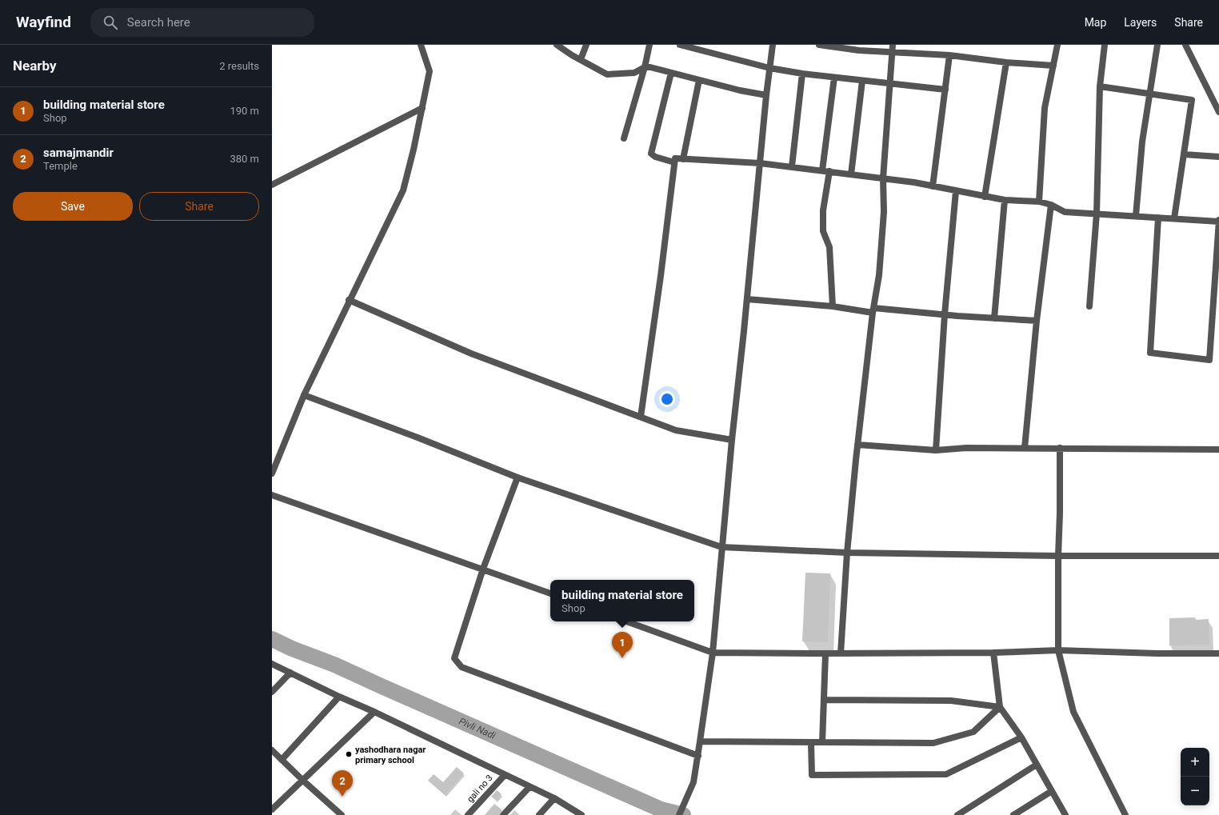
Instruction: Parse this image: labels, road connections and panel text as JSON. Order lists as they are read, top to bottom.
{
  "streets": {
    "street": ["gali no 3"]
  },
  "water": ["Pivli Nadi"],
  "places": ["yashodhara nagar primary school"],
  "page": {
    "header": "Wayfind",
    "search": "Search here",
    "nav": ["Map", "Layers", "Share"],
    "heading": ["Nearby", "2 results"],
    "list": [
      {
        "mark": "1",
        "name": "building material store",
        "note": "Shop",
        "value": "190 m"
      },
      {
        "mark": "2",
        "name": "samajmandir",
        "note": "Temple",
        "value": "380 m"
      }
    ],
    "buttons": ["Save", "Share"],
    "popup": ["building material store", "Shop"],
    "pins": ["1", "2"],
    "map_buttons": ["+", "−"]
  }
}
